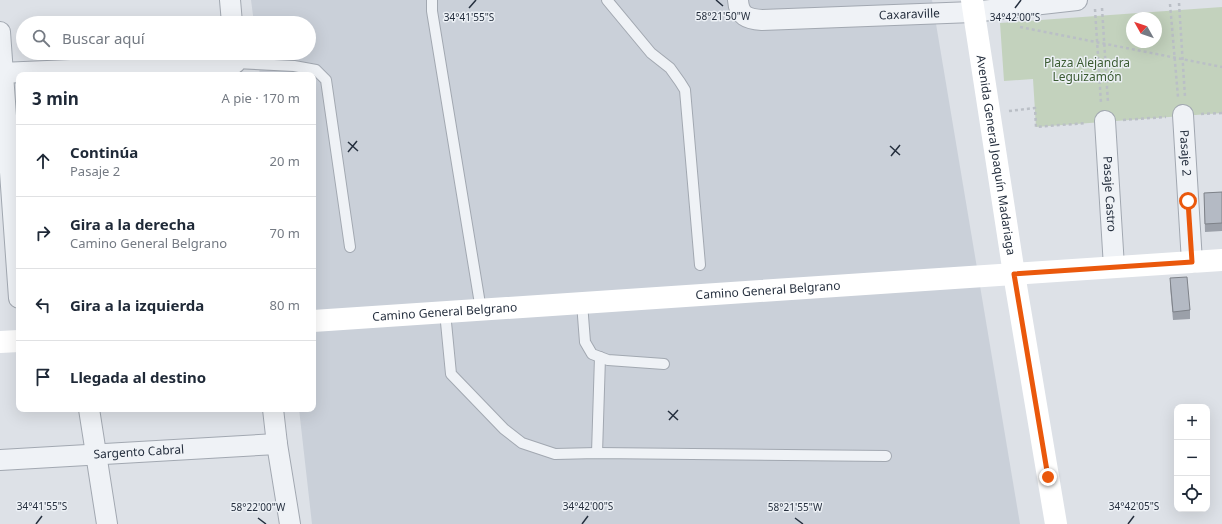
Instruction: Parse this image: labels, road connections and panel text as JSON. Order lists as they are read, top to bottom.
{
  "streets": {
    "street": [
      "Caxaraville",
      "Pasaje 2",
      "Avenida General Joaquín Madariaga",
      "Pasaje Castro",
      "Camino General Belgrano",
      "Sargento Cabral"
    ]
  },
  "crossings": [
    ["Caxaraville", "Avenida General Joaquín Madariaga"],
    ["Pasaje 2", "Camino General Belgrano"],
    ["Avenida General Joaquín Madariaga", "Camino General Belgrano"],
    ["Pasaje Castro", "Camino General Belgrano"]
  ],
  "parks": ["Plaza Alejandra Leguizamón"],
  "north": "top left",
  "page": {
    "search": "Buscar aquí",
    "heading": ["3 min", "A pie · 170 m"],
    "list": [
      ["Continúa", "Pasaje 2", "20 m"],
      ["Gira a la derecha", "Camino General Belgrano", "70 m"],
      ["Gira a la izquierda", "80 m"],
      "Llegada al destino"
    ],
    "map_buttons": ["+", "−"]
  },
  "coordinates": [
    "58°21'50\"W",
    "34°41'55\"S",
    "34°42'00\"S",
    "34°42'05\"S",
    "58°22'00\"W",
    "58°21'55\"W"
  ]
}
